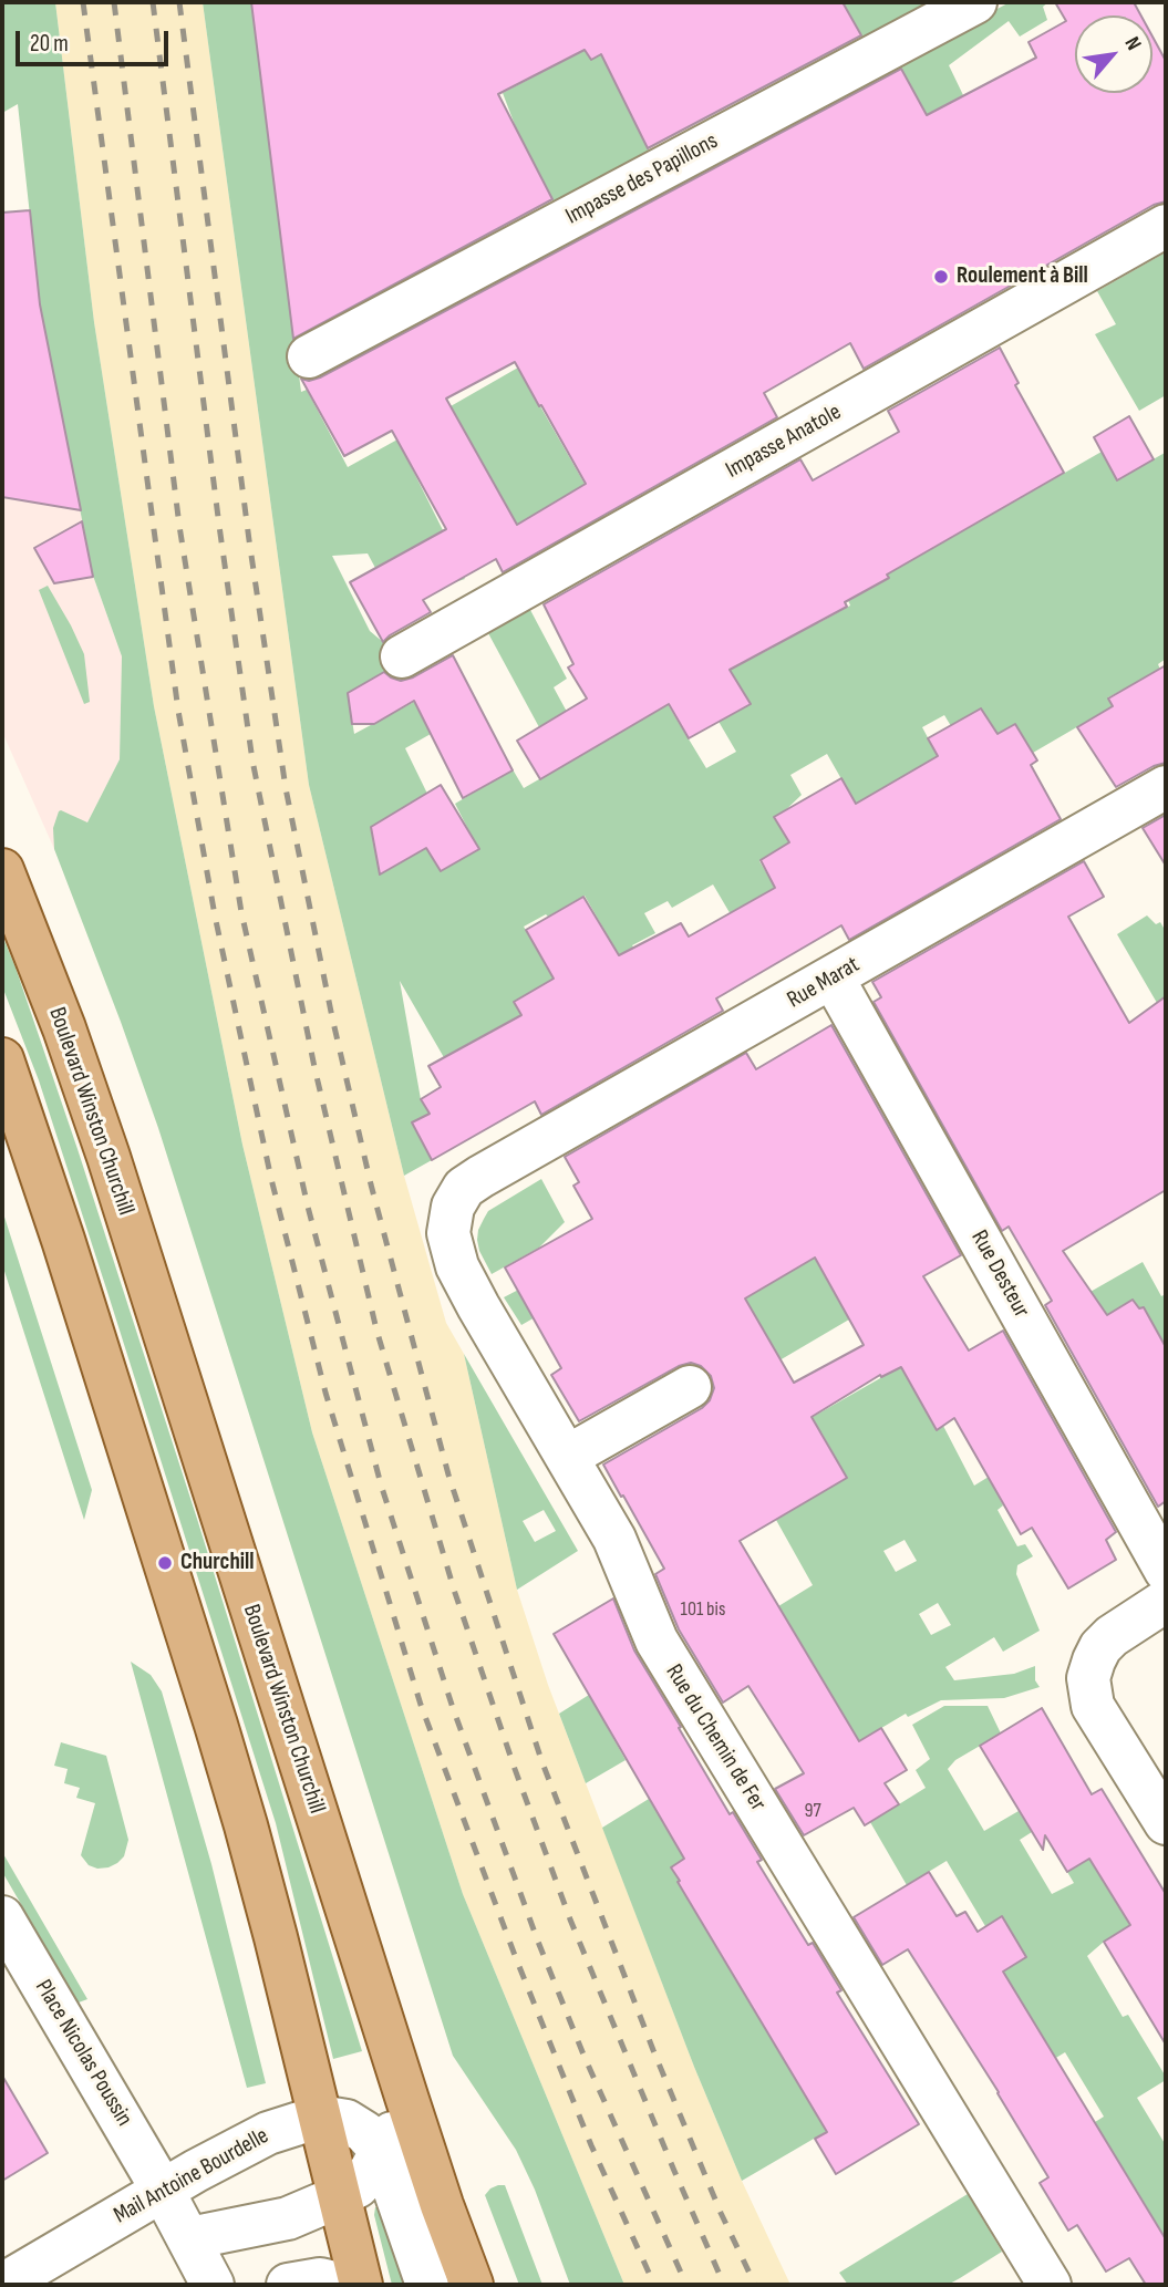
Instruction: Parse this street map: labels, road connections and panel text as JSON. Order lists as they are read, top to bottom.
{
  "streets": {
    "main road": ["Boulevard Winston Churchill"],
    "street": [
      "Impasse des Papillons",
      "Impasse Anatole",
      "Rue Marat",
      "Rue Desteur",
      "Rue du Chemin de Fer",
      "Place Nicolas Poussin",
      "Mail Antoine Bourdelle"
    ]
  },
  "crossings": [
    ["Rue Marat", "Rue Desteur"],
    ["Rue Marat", "Rue du Chemin de Fer"],
    ["Place Nicolas Poussin", "Mail Antoine Bourdelle"]
  ],
  "places": ["Roulement à Bill", "Churchill"],
  "house_numbers": ["101 bis", "97"],
  "scale_bar": "20 m",
  "north": "top right"
}
